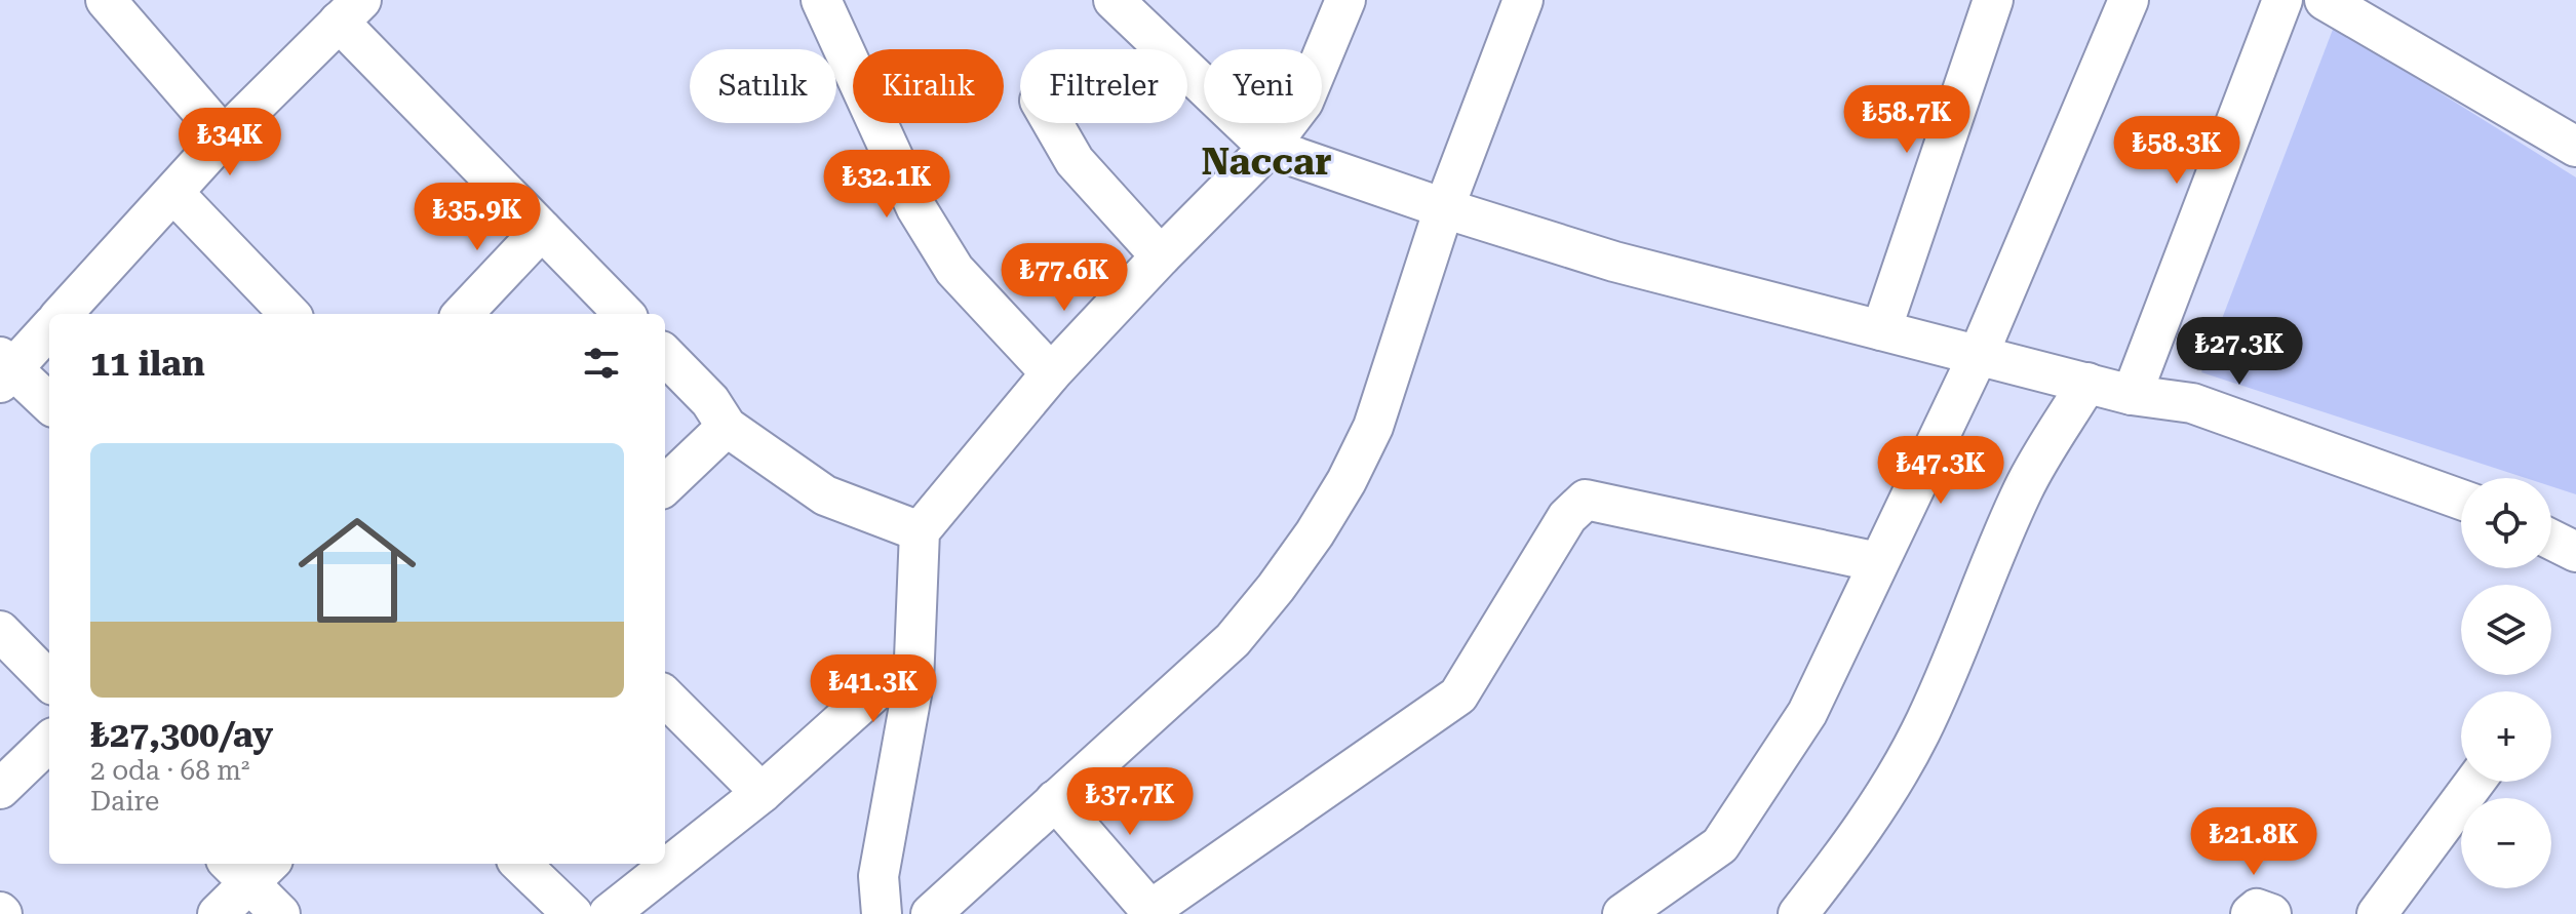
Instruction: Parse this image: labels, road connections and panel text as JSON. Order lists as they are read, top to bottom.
{
  "districts": ["Naccar"],
  "page": {
    "chip": [
      "Satılık",
      "Kiralık",
      "Filtreler",
      "Yeni"
    ],
    "price": [
      "₺58.7K",
      "₺34K",
      "₺58.3K",
      "₺32.1K",
      "₺35.9K",
      "₺77.6K",
      "₺27.3K",
      "₺47.3K",
      "₺41.3K",
      "₺37.7K",
      "₺21.8K"
    ],
    "heading": "11 ilan",
    "list": [
      {
        "name": "₺27,300/ay",
        "note": "2 oda · 68 m² · Daire"
      }
    ],
    "map_buttons": ["+", "−"]
  }
}
